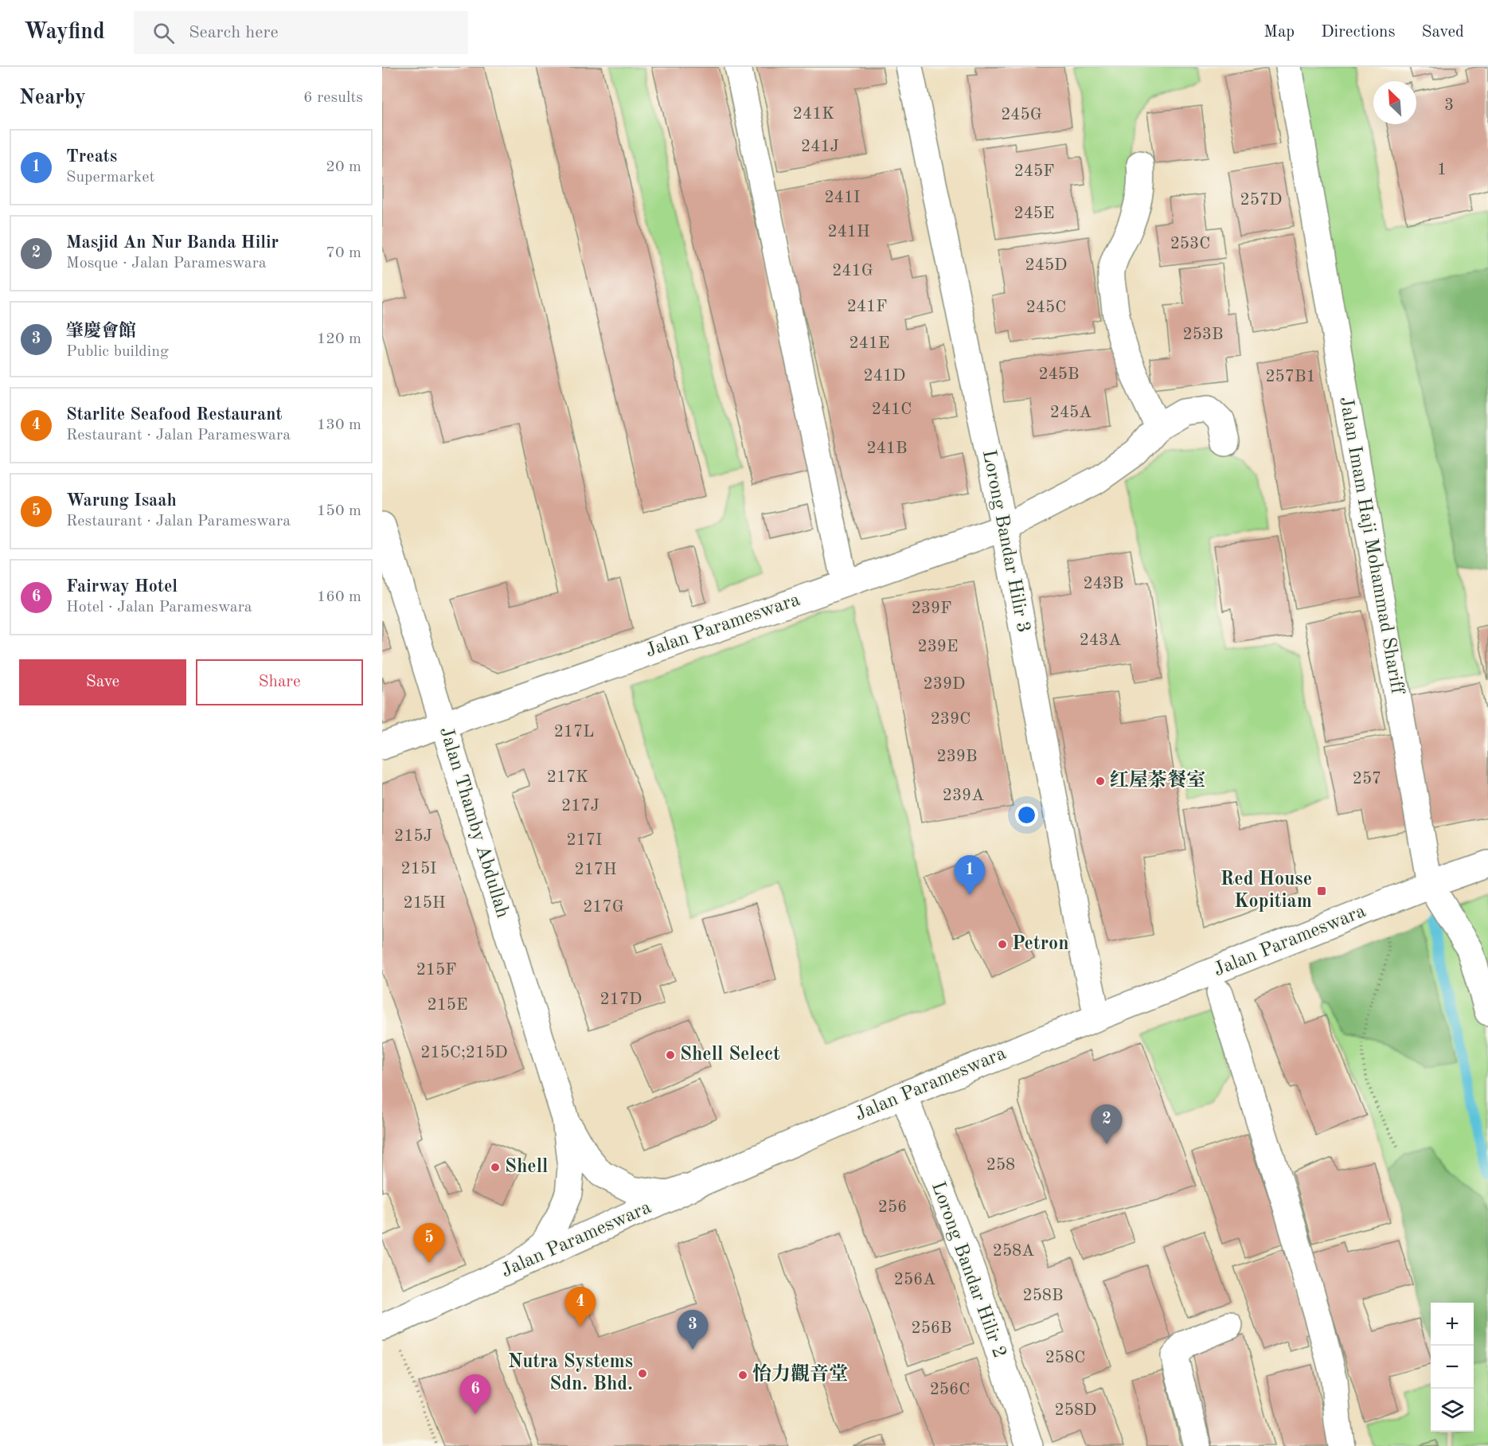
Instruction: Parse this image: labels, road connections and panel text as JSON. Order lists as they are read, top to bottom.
{
  "streets": {
    "street": [
      "Lorong Bandar Hilir 3",
      "Jalan Imam Haji Mohammad Shariff",
      "Jalan Parameswara",
      "Jalan Thamby Abdullah",
      "Lorong Bandar Hilir 2"
    ]
  },
  "crossings": [
    ["Lorong Bandar Hilir 3", "Jalan Parameswara"],
    ["Jalan Imam Haji Mohammad Shariff", "Jalan Parameswara"],
    ["Jalan Parameswara", "Jalan Thamby Abdullah"],
    ["Jalan Parameswara", "Lorong Bandar Hilir 2"]
  ],
  "places": {
    "other": [
      "红屋茶餐室",
      "Petron",
      "Shell Select",
      "Shell",
      "Nutra Systems Sdn. Bhd.",
      "怡力觀音堂"
    ],
    "transit": ["Red House Kopitiam"]
  },
  "house_numbers": [
    "3",
    "241K",
    "245G",
    "241J",
    "1",
    "245F",
    "241I",
    "257D",
    "245E",
    "241H",
    "253C",
    "245D",
    "241G",
    "241F",
    "245C",
    "253B",
    "241E",
    "245B",
    "241D",
    "257B1",
    "241C",
    "245A",
    "241B",
    "243B",
    "239F",
    "243A",
    "239E",
    "239D",
    "239C",
    "217L",
    "239B",
    "217K",
    "257",
    "239A",
    "217J",
    "215J",
    "217I",
    "215I",
    "217H",
    "215H",
    "217G",
    "215F",
    "217D",
    "215E",
    "215C;215D",
    "258",
    "256",
    "258A",
    "256A",
    "258B",
    "256B",
    "258C",
    "256C",
    "258D"
  ],
  "north": "top left",
  "page": {
    "header": "Wayfind",
    "search": "Search here",
    "nav": ["Map", "Directions", "Saved"],
    "heading": ["Nearby", "6 results"],
    "list": [
      {
        "mark": "1",
        "name": "Treats",
        "note": "Supermarket",
        "value": "20 m"
      },
      {
        "mark": "2",
        "name": "Masjid An Nur Banda Hilir",
        "note": "Mosque · Jalan Parameswara",
        "value": "70 m"
      },
      {
        "mark": "3",
        "name": "肇慶會館",
        "note": "Public building",
        "value": "120 m"
      },
      {
        "mark": "4",
        "name": "Starlite Seafood Restaurant",
        "note": "Restaurant · Jalan Parameswara",
        "value": "130 m"
      },
      {
        "mark": "5",
        "name": "Warung Isaah",
        "note": "Restaurant · Jalan Parameswara",
        "value": "150 m"
      },
      {
        "mark": "6",
        "name": "Fairway Hotel",
        "note": "Hotel · Jalan Parameswara",
        "value": "160 m"
      }
    ],
    "buttons": ["Save", "Share"],
    "pins": [
      "1",
      "2",
      "5",
      "4",
      "3",
      "6"
    ],
    "map_buttons": ["+", "−"]
  }
}
